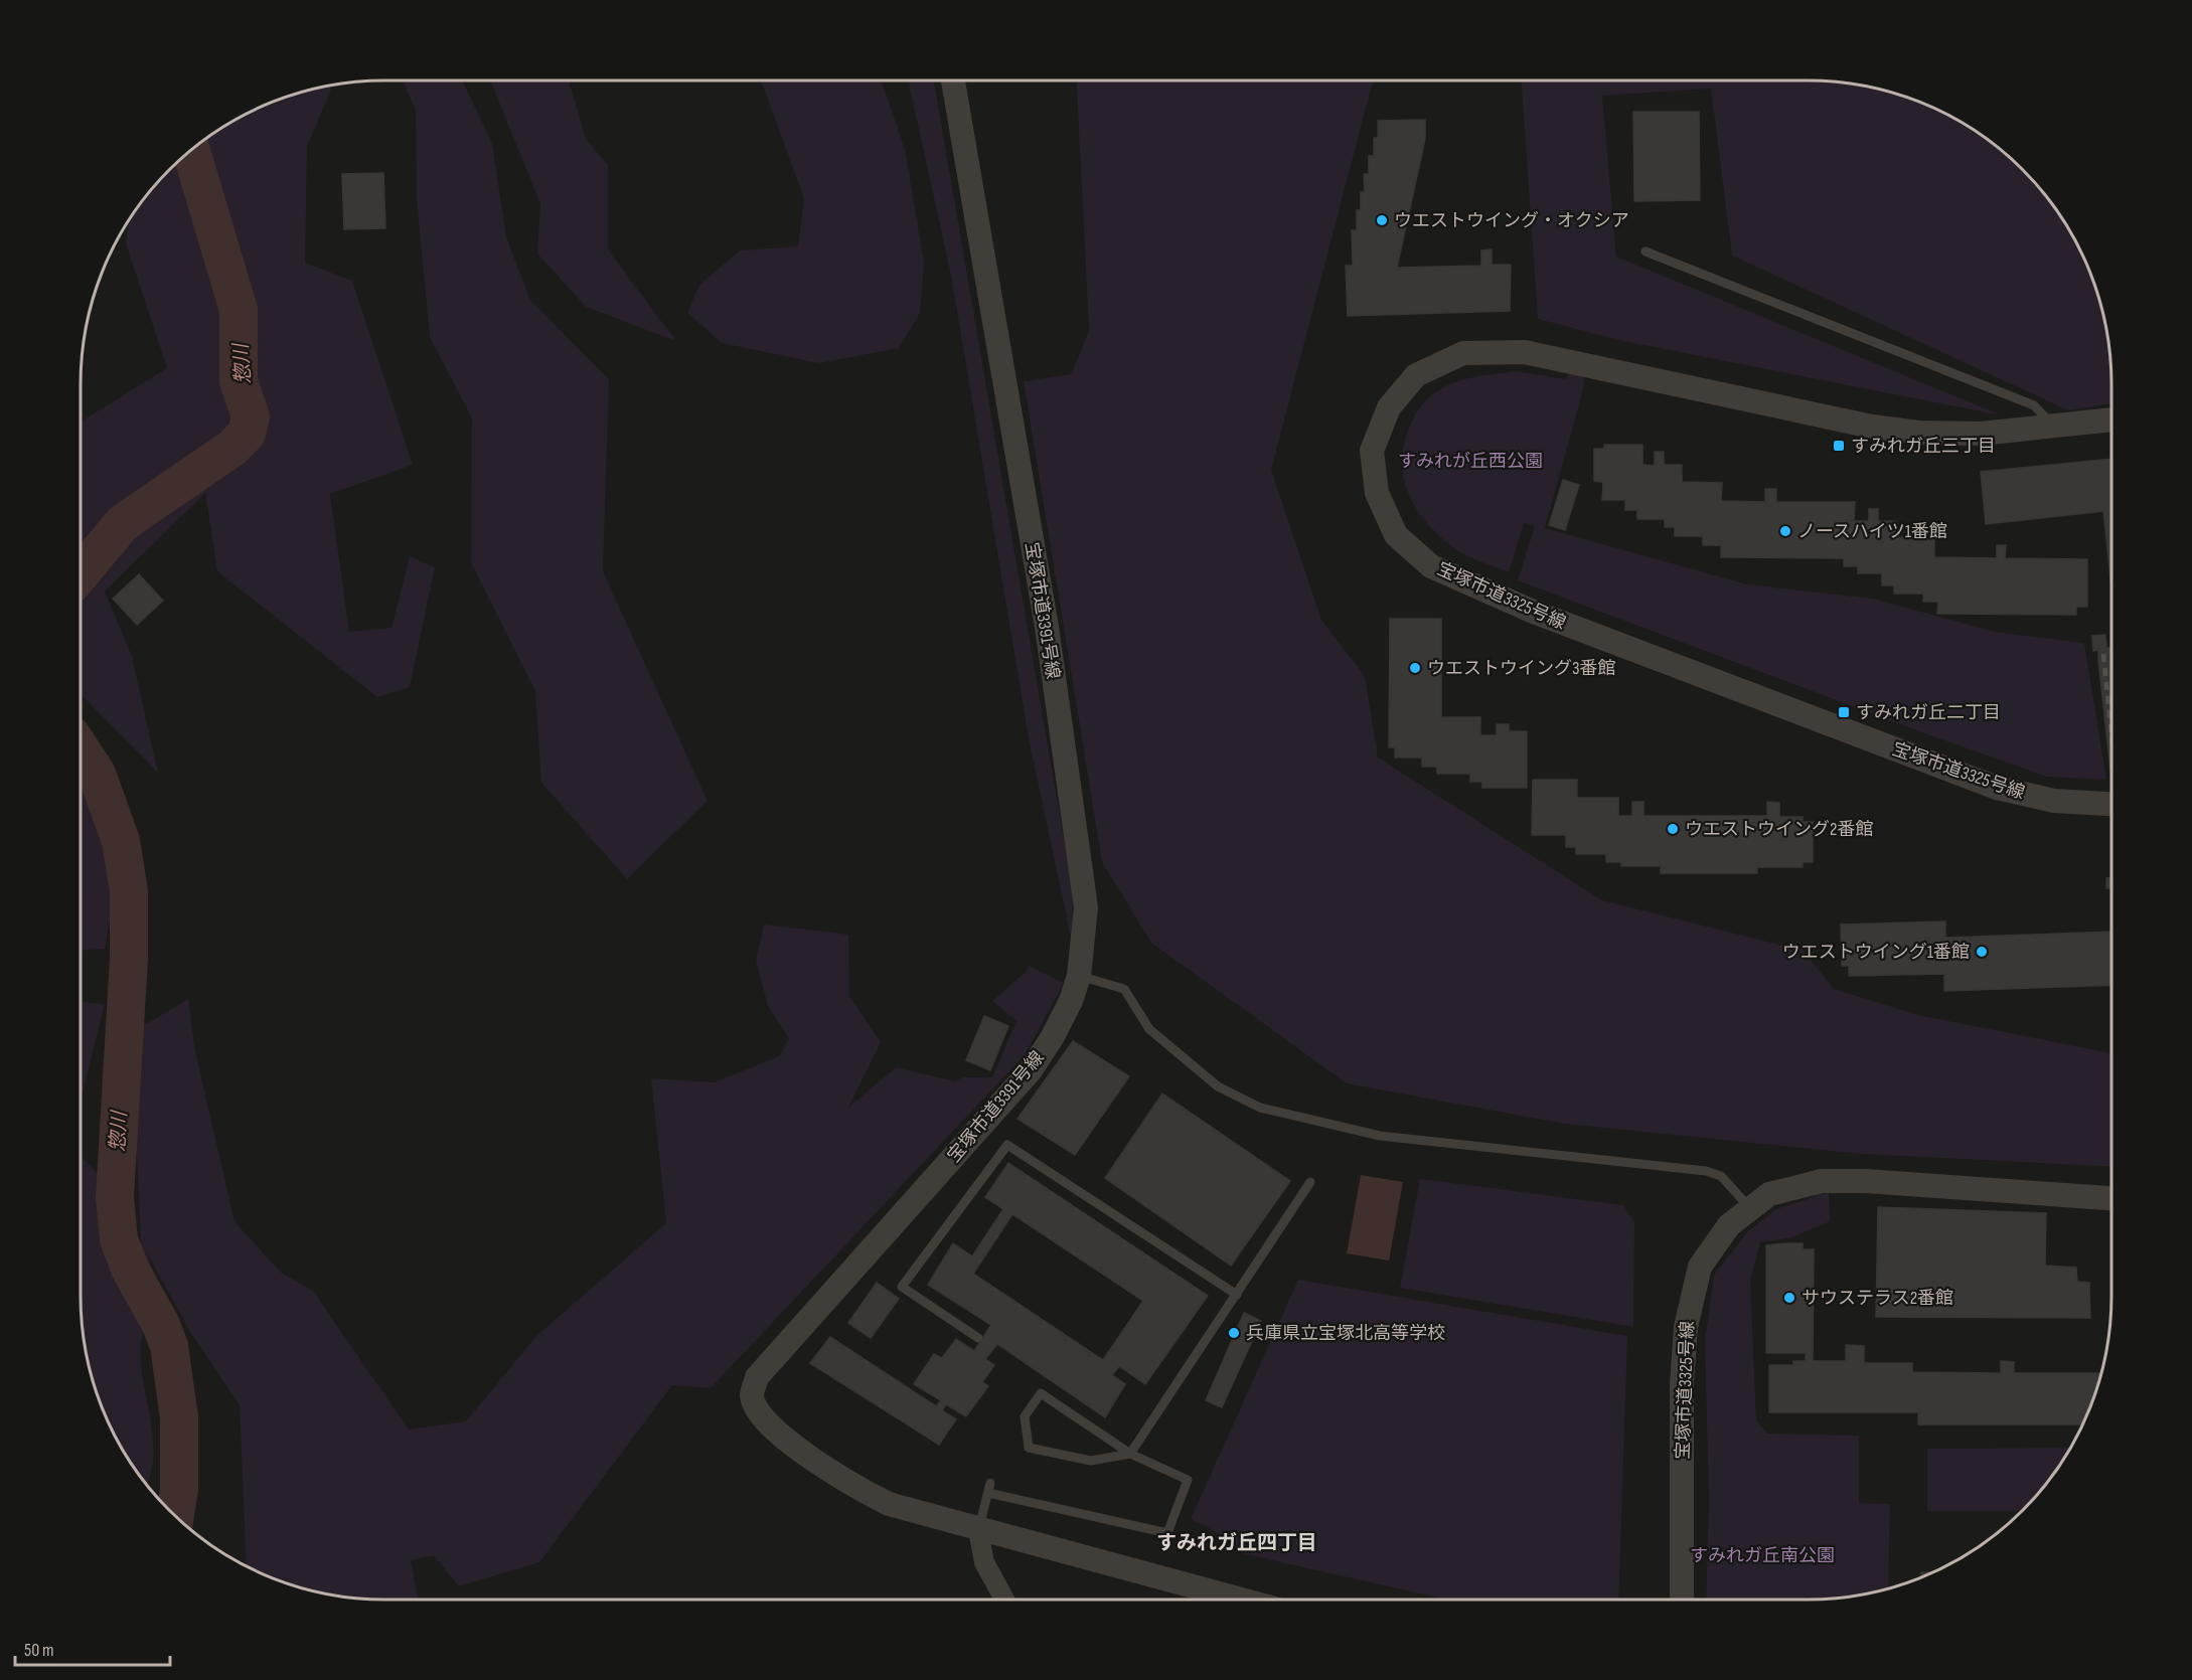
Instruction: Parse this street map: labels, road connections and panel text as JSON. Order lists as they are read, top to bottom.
{
  "streets": {
    "street": ["宝塚市道3325号線", "宝塚市道3391号線"]
  },
  "districts": ["すみれガ丘四丁目"],
  "water": ["惣川"],
  "parks": ["すみれが丘西公園", "すみれガ丘南公園"],
  "places": {
    "other": [
      "ウエストウイング・オクシア",
      "ノースハイツ1番館",
      "ウエストウイング3番館",
      "ウエストウイング2番館",
      "ウエストウイング1番館",
      "サウステラス2番館",
      "兵庫県立宝塚北高等学校"
    ],
    "transit": ["すみれガ丘三丁目", "すみれガ丘二丁目"]
  },
  "scale_bar": "50 m"
}
